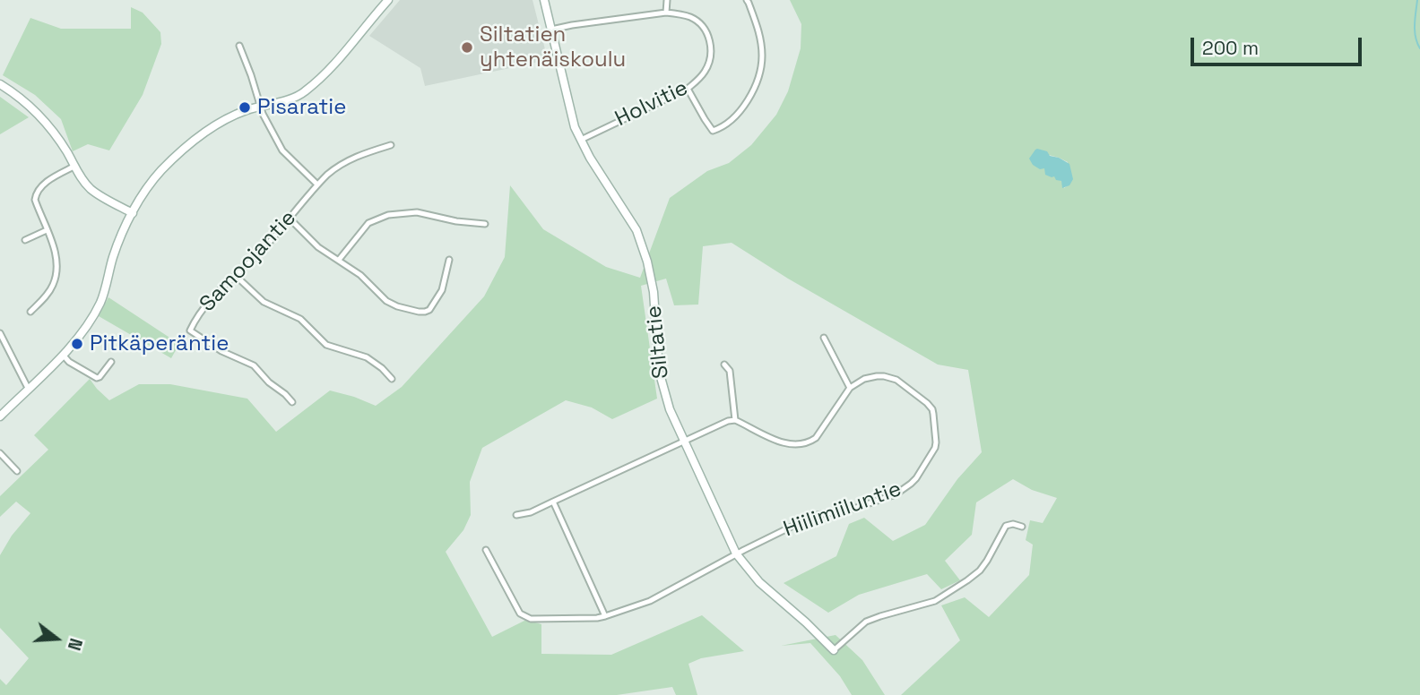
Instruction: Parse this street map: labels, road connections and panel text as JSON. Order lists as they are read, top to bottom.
{
  "streets": {
    "street": [
      "Holvitie",
      "Samoojantie",
      "Siltatie",
      "Hiilimiiluntie"
    ]
  },
  "crossings": [
    ["Holvitie", "Siltatie"],
    ["Siltatie", "Hiilimiiluntie"]
  ],
  "places": ["Siltatien yhtenäiskoulu", "Pisaratie", "Pitkäperäntie"],
  "scale_bar": "200 m",
  "north": "right"
}
